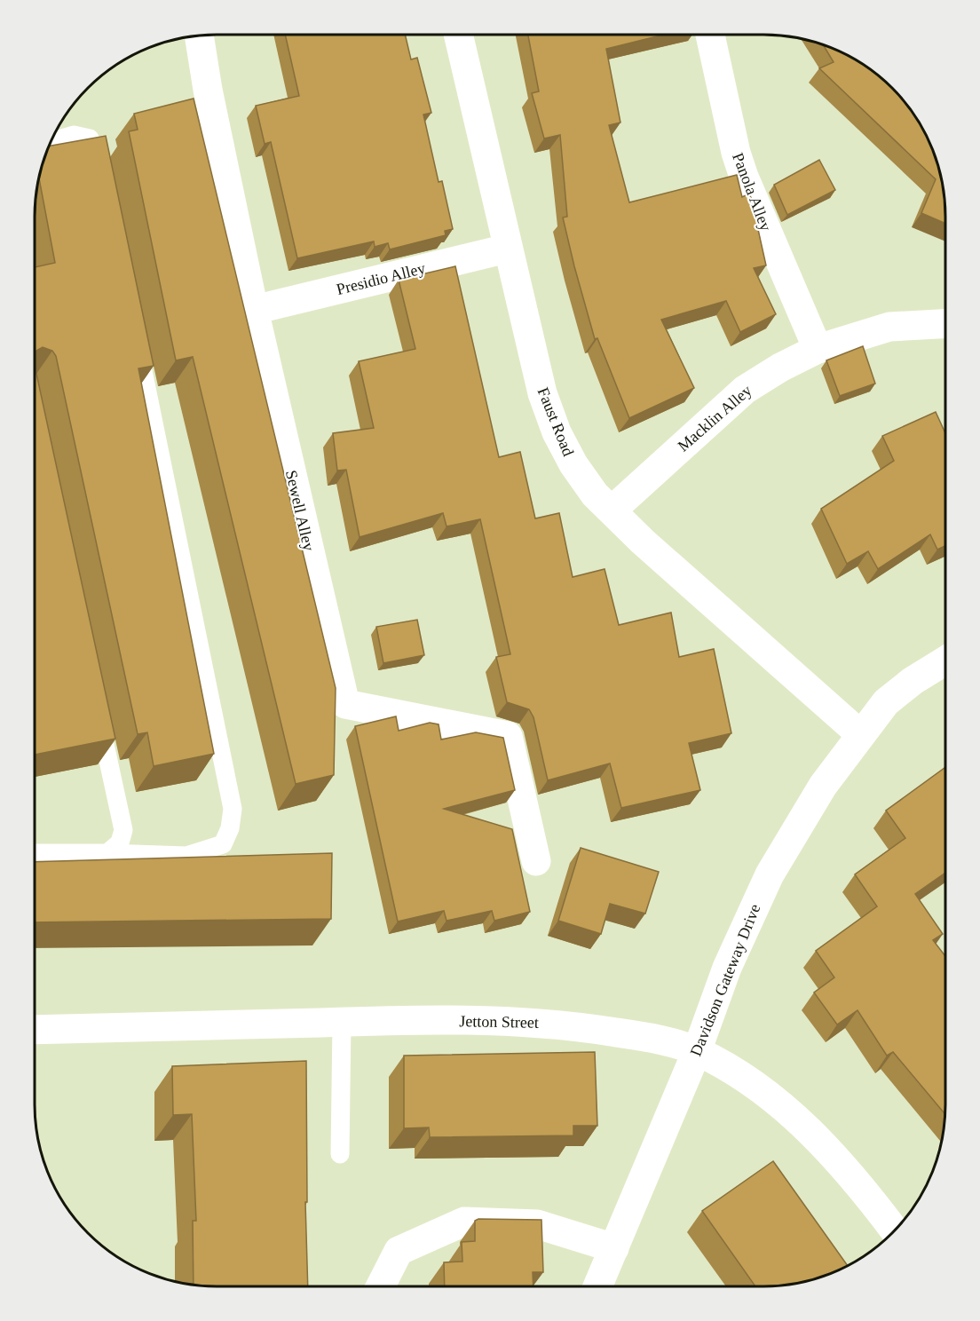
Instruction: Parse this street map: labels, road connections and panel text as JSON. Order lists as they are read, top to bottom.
{
  "streets": {
    "street": [
      "Panola Alley",
      "Presidio Alley",
      "Macklin Alley",
      "Faust Road",
      "Sewell Alley",
      "Davidson Gateway Drive",
      "Jetton Street"
    ]
  },
  "crossings": [
    ["Panola Alley", "Macklin Alley"],
    ["Presidio Alley", "Faust Road"],
    ["Presidio Alley", "Sewell Alley"],
    ["Macklin Alley", "Faust Road"],
    ["Faust Road", "Davidson Gateway Drive"],
    ["Davidson Gateway Drive", "Jetton Street"]
  ]
}
